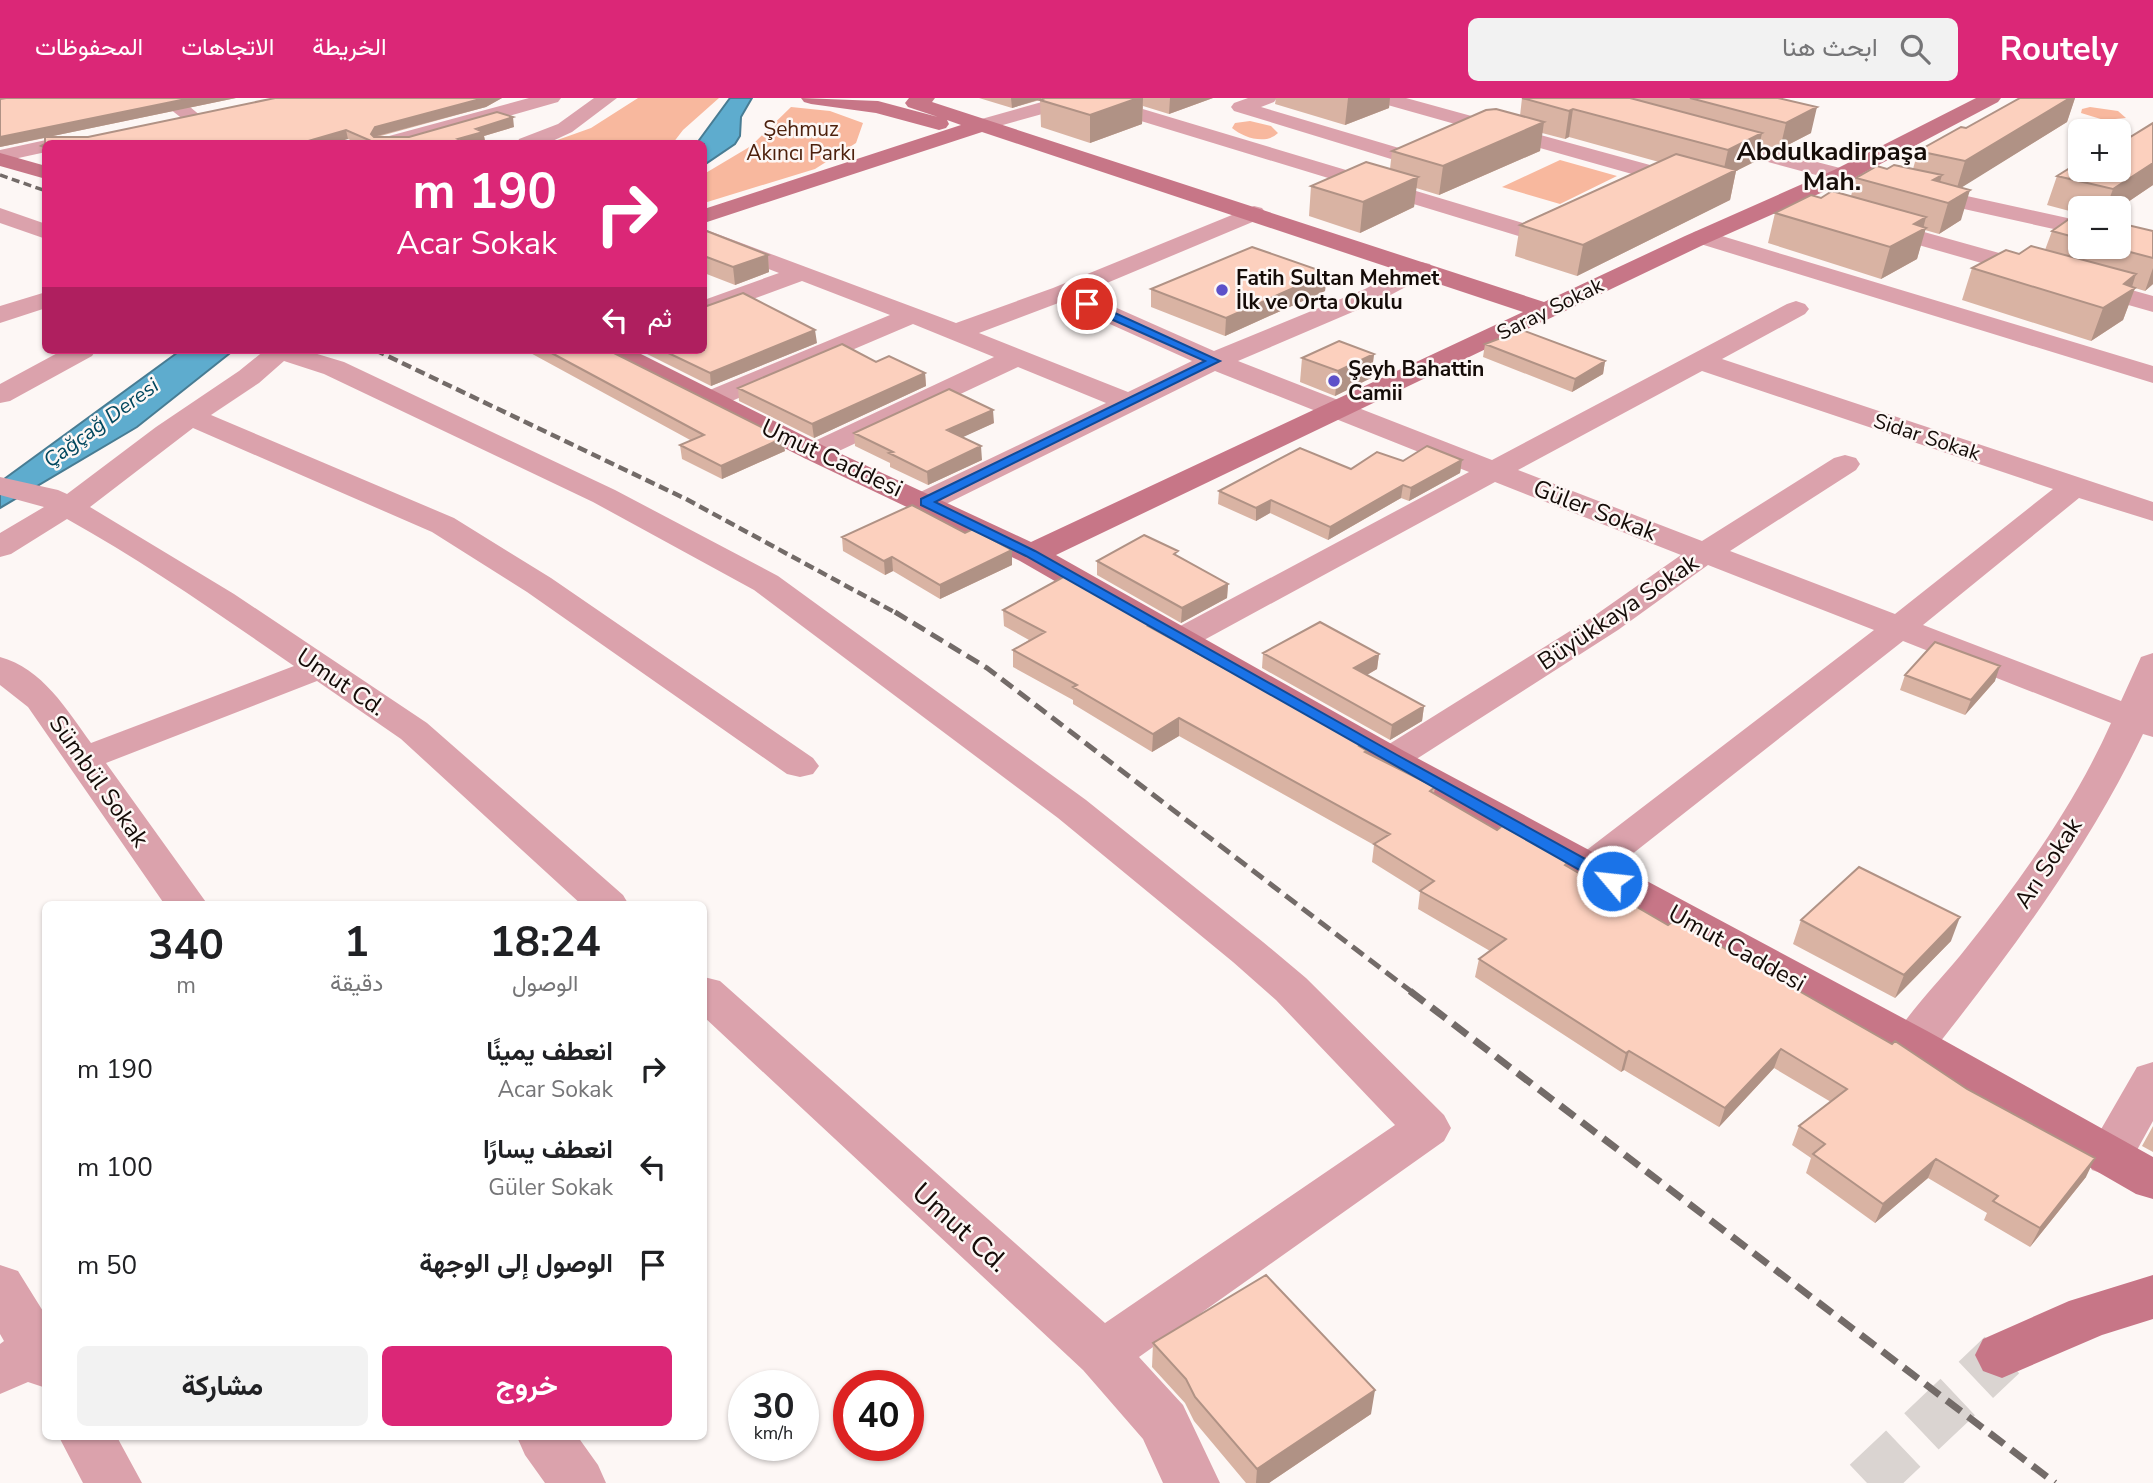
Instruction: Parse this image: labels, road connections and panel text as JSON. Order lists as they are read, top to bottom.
{
  "streets": {
    "street": [
      "Saray Sokak",
      "Sidar Sokak",
      "Umut Caddesi",
      "Güler Sokak",
      "Büyükkaya Sokak",
      "Umut Cd.",
      "Sümbül Sokak",
      "Arı Sokak"
    ]
  },
  "crossings": [
    ["Saray Sokak", "Umut Caddesi"],
    ["Saray Sokak", "Güler Sokak"],
    ["Umut Caddesi", "Büyükkaya Sokak"],
    ["Umut Caddesi", "Arı Sokak"],
    ["Güler Sokak", "Büyükkaya Sokak"],
    ["Güler Sokak", "Arı Sokak"]
  ],
  "districts": ["Abdulkadirpaşa Mah."],
  "water": ["Çağçağ Deresi"],
  "parks": ["Şehmuz Akıncı Parkı"],
  "places": ["Fatih Sultan Mehmet İlk ve Orta Okulu", "Şeyh Bahattin Camii"],
  "page": {
    "header": "Routely",
    "search": "ابحث هنا",
    "nav": ["الخريطة", "الاتجاهات", "المحفوظات"],
    "map_buttons": ["+", "−"],
    "turn": ["190 m", "Acar Sokak"],
    "then": "ثم",
    "eta": [
      "18:24",
      "الوصول",
      "1",
      "دقيقة",
      "340",
      "m"
    ],
    "list": [
      {
        "name": "انعطف يمينًا",
        "note": "Acar Sokak",
        "value": "190 m"
      },
      {
        "name": "انعطف يسارًا",
        "note": "Güler Sokak",
        "value": "100 m"
      },
      {
        "name": "الوصول إلى الوجهة",
        "value": "50 m"
      }
    ],
    "buttons": ["خروج", "مشاركة"],
    "speed": "30 km/h",
    "limit": "40"
  }
}
